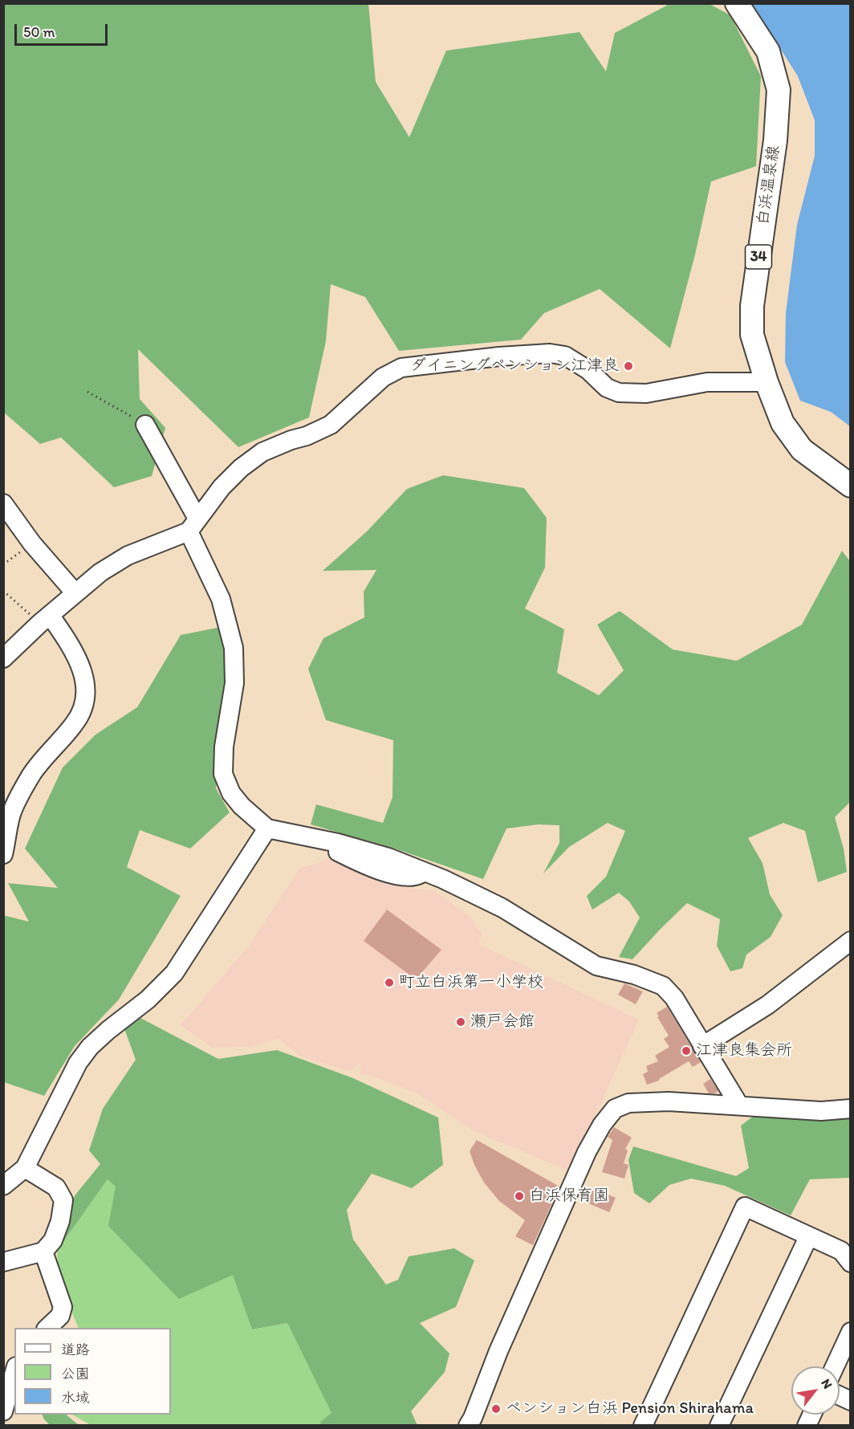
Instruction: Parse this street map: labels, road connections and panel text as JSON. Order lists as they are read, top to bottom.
{
  "streets": {
    "main road": ["白浜温泉線", "34"]
  },
  "places": [
    "ダイニングペンション江津良",
    "町立白浜第一小学校",
    "瀬戸会館",
    "江津良集会所",
    "白浜保育園",
    "ペンション白浜 Pension Shirahama"
  ],
  "legend": ["道路", "公園", "水域"],
  "scale_bar": "50 m",
  "north": "top right"
}
